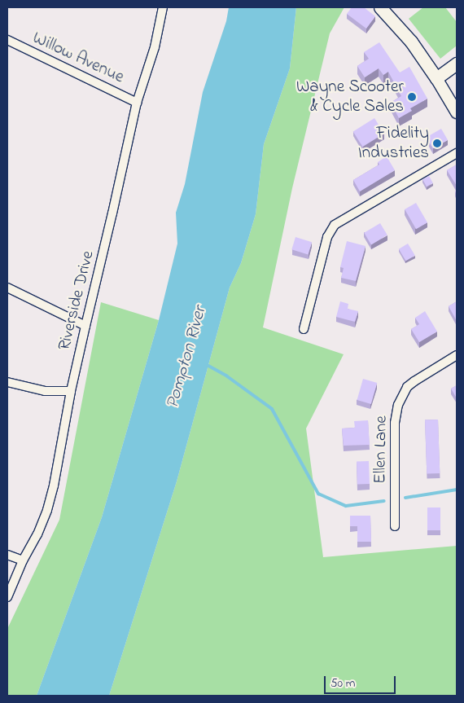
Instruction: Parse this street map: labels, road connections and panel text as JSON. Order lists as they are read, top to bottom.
{
  "streets": {
    "street": ["Willow Avenue", "Riverside Drive", "Ellen Lane"]
  },
  "crossings": [
    ["Willow Avenue", "Riverside Drive"]
  ],
  "water": ["Pompton River"],
  "places": ["Wayne Scooter & Cycle Sales", "Fidelity Industries"],
  "scale_bar": "50 m"
}
